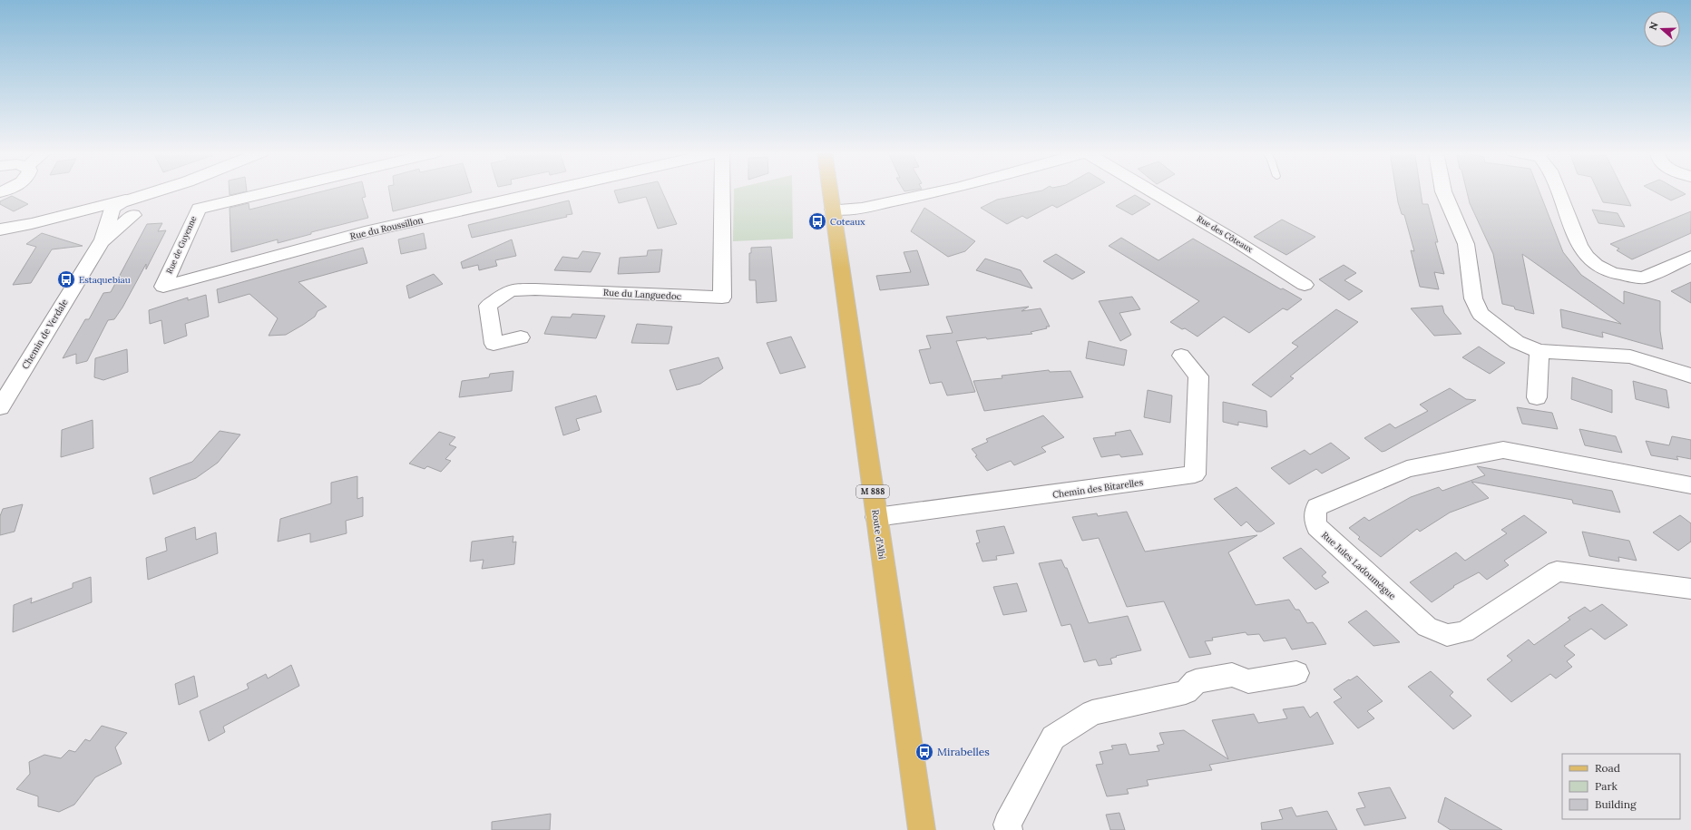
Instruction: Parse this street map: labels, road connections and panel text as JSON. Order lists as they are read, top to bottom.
{
  "streets": {
    "main road": ["M 888", "Route d'Albi"],
    "street": [
      "Rue du Roussillon",
      "Rue des Côteaux",
      "Rue de Guyenne",
      "Rue du Languedoc",
      "Chemin de Verdale",
      "Chemin des Bitarelles",
      "Rue Jules Ladoumègue"
    ]
  },
  "crossings": [
    ["Rue du Roussillon", "Rue de Guyenne"],
    ["Rue des Côteaux", "Route d'Albi"],
    ["Chemin des Bitarelles", "Route d'Albi"]
  ],
  "places": {
    "bus stop": ["Coteaux", "Estaquebiau", "Mirabelles"]
  },
  "legend": ["Road", "Park", "Building"],
  "north": "left"
}
